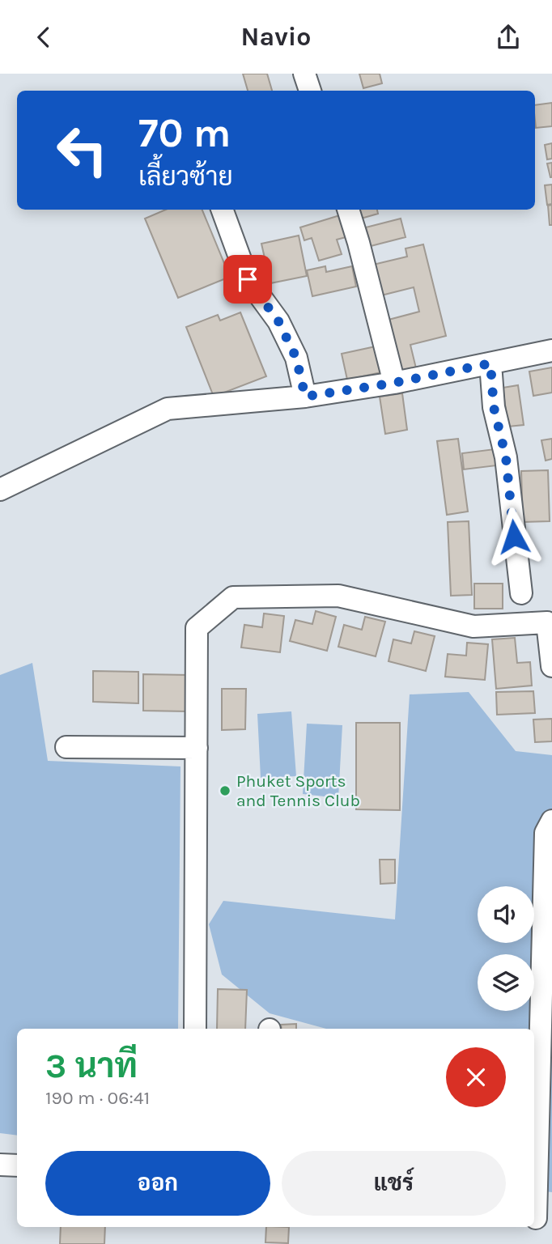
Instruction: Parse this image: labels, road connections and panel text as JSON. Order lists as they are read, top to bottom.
{
  "places": ["Phuket Sports and Tennis Club"],
  "page": {
    "header": "Navio",
    "turn": ["70 m", "เลี้ยวซ้าย"],
    "heading": ["3 นาที", "190 m · 06:41"],
    "buttons": ["ออก", "แชร์"]
  }
}
